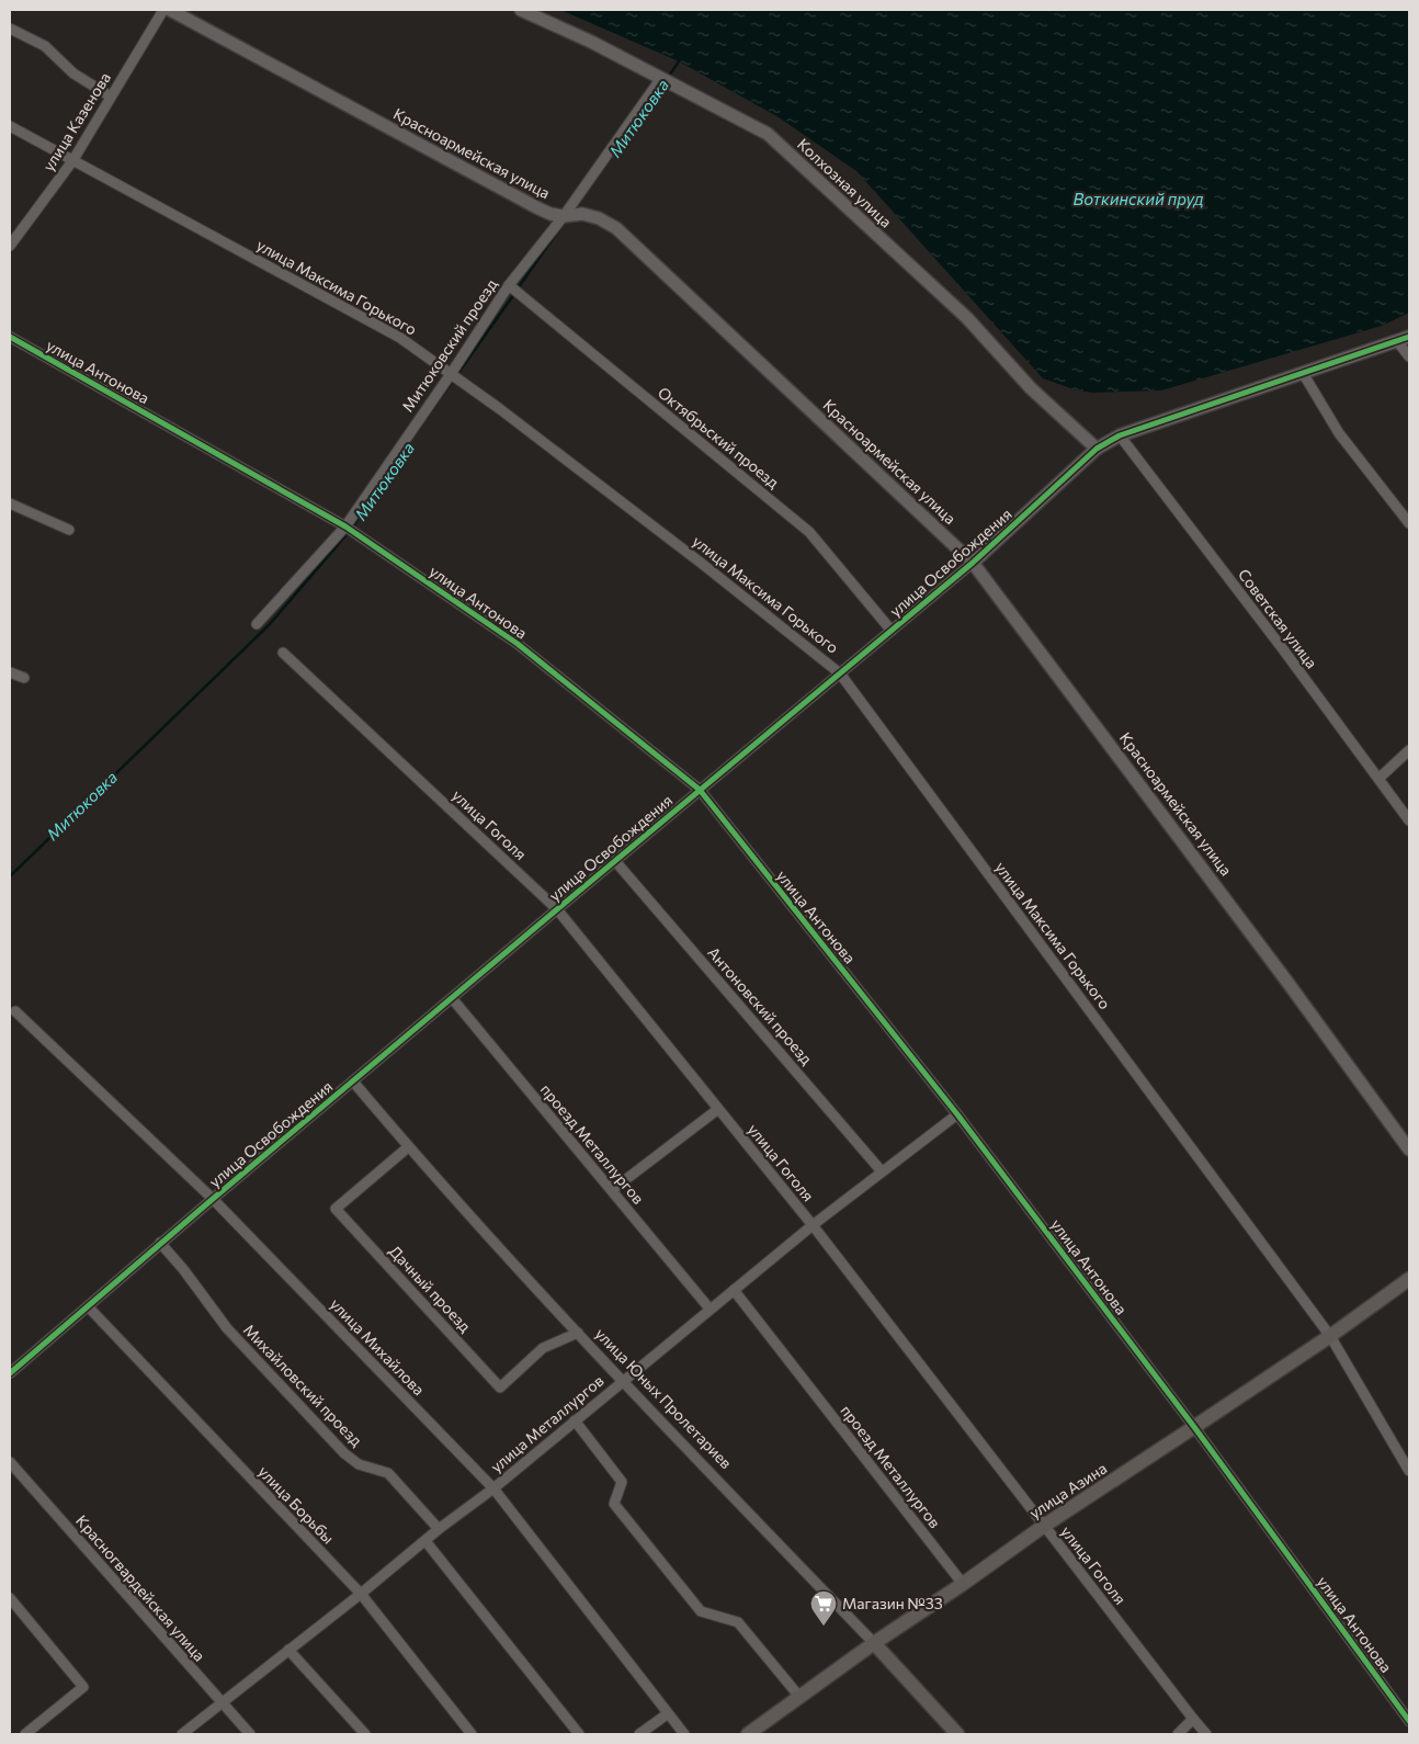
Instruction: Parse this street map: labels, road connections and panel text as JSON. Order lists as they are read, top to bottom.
{
  "streets": {
    "main road": ["улица Юных Пролетариев", "улица Азина"],
    "street": [
      "улица Казенова",
      "Красноармейская улица",
      "Колхозная улица",
      "улица Максима Горького",
      "Митюковский проезд",
      "улица Антонова",
      "Октябрьский проезд",
      "улица Освобождения",
      "Советская улица",
      "улица Гоголя",
      "Антоновский проезд",
      "проезд Металлургов",
      "Дачный проезд",
      "улица Михайлова",
      "Михайловский проезд",
      "улица Металлургов",
      "улица Борьбы",
      "Красногвардейская улица"
    ]
  },
  "crossings": [
    ["улица Казенова", "улица Максима Горького"],
    ["Красноармейская улица", "Митюковский проезд"],
    ["Красноармейская улица", "улица Освобождения"],
    ["Колхозная улица", "Митюковский проезд"],
    ["Колхозная улица", "улица Освобождения"],
    ["улица Максима Горького", "Митюковский проезд"],
    ["улица Максима Горького", "улица Освобождения"],
    ["улица Максима Горького", "улица Азина"],
    ["Митюковский проезд", "улица Антонова"],
    ["Митюковский проезд", "Октябрьский проезд"],
    ["улица Антонова", "улица Освобождения"],
    ["улица Антонова", "улица Металлургов"],
    ["улица Антонова", "улица Азина"],
    ["Октябрьский проезд", "улица Освобождения"],
    ["улица Освобождения", "Советская улица"],
    ["улица Освобождения", "улица Гоголя"],
    ["улица Освобождения", "Антоновский проезд"],
    ["улица Освобождения", "проезд Металлургов"],
    ["улица Освобождения", "улица Михайлова"],
    ["улица Освобождения", "Михайловский проезд"],
    ["улица Освобождения", "улица Юных Пролетариев"],
    ["улица Освобождения", "улица Борьбы"],
    ["улица Гоголя", "улица Металлургов"],
    ["улица Гоголя", "улица Азина"],
    ["Антоновский проезд", "улица Металлургов"],
    ["проезд Металлургов", "улица Металлургов"],
    ["проезд Металлургов", "улица Азина"],
    ["Дачный проезд", "улица Юных Пролетариев"],
    ["улица Михайлова", "улица Металлургов"],
    ["Михайловский проезд", "улица Металлургов"],
    ["улица Юных Пролетариев", "улица Металлургов"],
    ["улица Юных Пролетариев", "улица Азина"],
    ["улица Металлургов", "улица Борьбы"],
    ["улица Металлургов", "Красногвардейская улица"]
  ],
  "water": ["Митюковка", "Воткинский пруд"],
  "places": {
    "supermarket": ["Магазин №33"]
  }
}
